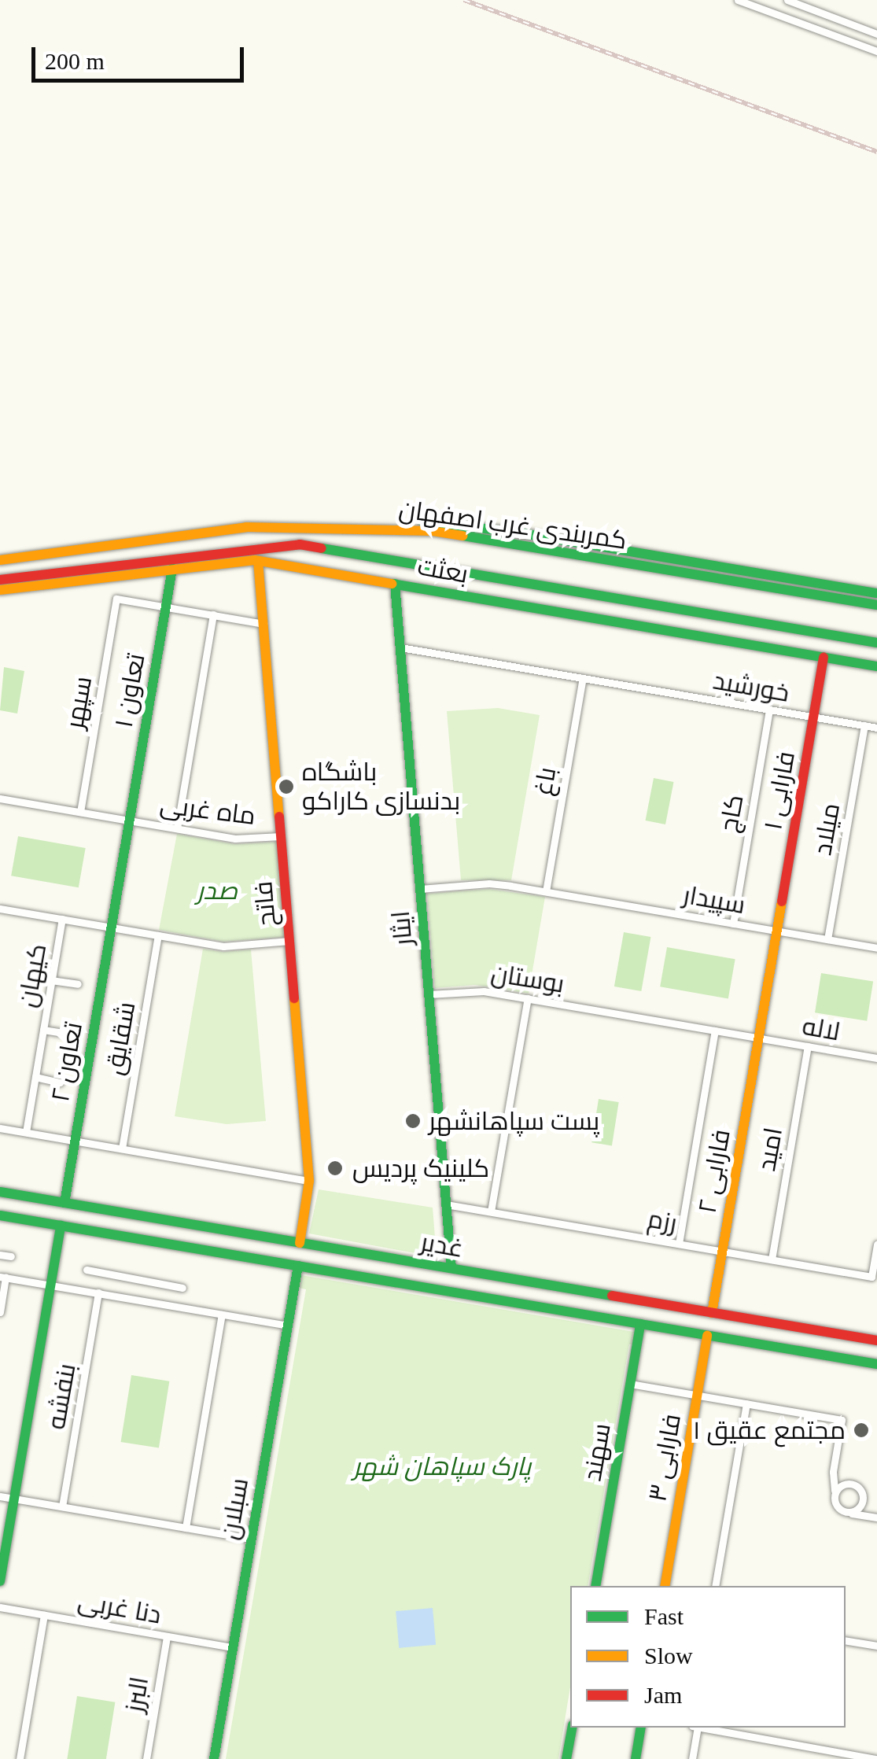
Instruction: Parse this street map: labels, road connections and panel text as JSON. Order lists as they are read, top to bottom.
{
  "streets": {
    "main road": [
      "کمربندی غرب اصفهان",
      "بعثت",
      "تعاون ۱",
      "فارابی ۱",
      "فاتح",
      "ایثار",
      "تعاون ۲",
      "فارابی ۲",
      "غدیر",
      "سهند",
      "فارابی ۳",
      "سبلان"
    ],
    "street": [
      "خورشید",
      "سپهر",
      "باغ",
      "ماه غربی",
      "کاج",
      "میلاد",
      "سپیدار",
      "کیهان",
      "بوستان",
      "لاله",
      "شقایق",
      "امید",
      "رزم",
      "بنفشه",
      "دنا غربی",
      "البرز"
    ]
  },
  "crossings": [
    ["بعثت", "تعاون ۱"],
    ["بعثت", "فارابی ۱"],
    ["بعثت", "فاتح"],
    ["بعثت", "ایثار"],
    ["خورشید", "باغ"],
    ["خورشید", "فارابی ۱"],
    ["خورشید", "کاج"],
    ["خورشید", "میلاد"],
    ["خورشید", "ایثار"],
    ["تعاون ۱", "سپهر"],
    ["تعاون ۱", "ماه غربی"],
    ["تعاون ۱", "تعاون ۲"],
    ["سپهر", "ماه غربی"],
    ["باغ", "سپیدار"],
    ["فارابی ۱", "سپیدار"],
    ["فارابی ۱", "لاله"],
    ["فارابی ۱", "فارابی ۲"],
    ["ماه غربی", "فاتح"],
    ["کاج", "سپیدار"],
    ["میلاد", "سپیدار"],
    ["سپیدار", "ایثار"],
    ["فاتح", "غدیر"],
    ["ایثار", "بوستان"],
    ["ایثار", "رزم"],
    ["ایثار", "غدیر"],
    ["بوستان", "لاله"],
    ["لاله", "امید"],
    ["لاله", "فارابی ۲"],
    ["تعاون ۲", "غدیر"],
    ["امید", "رزم"],
    ["فارابی ۲", "رزم"],
    ["فارابی ۲", "غدیر"],
    ["غدیر", "سهند"],
    ["غدیر", "فارابی ۳"],
    ["غدیر", "سبلان"],
    ["سبلان", "دنا غربی"],
    ["دنا غربی", "البرز"]
  ],
  "parks": ["صدر", "پارک سپاهان شهر"],
  "places": [
    "باشگاه بدنسازی کاراکو",
    "پست سپاهانشهر",
    "کلینیک پردیس",
    "مجتمع عقیق ۱"
  ],
  "legend": ["Fast", "Slow", "Jam"],
  "scale_bar": "200 m"
}
